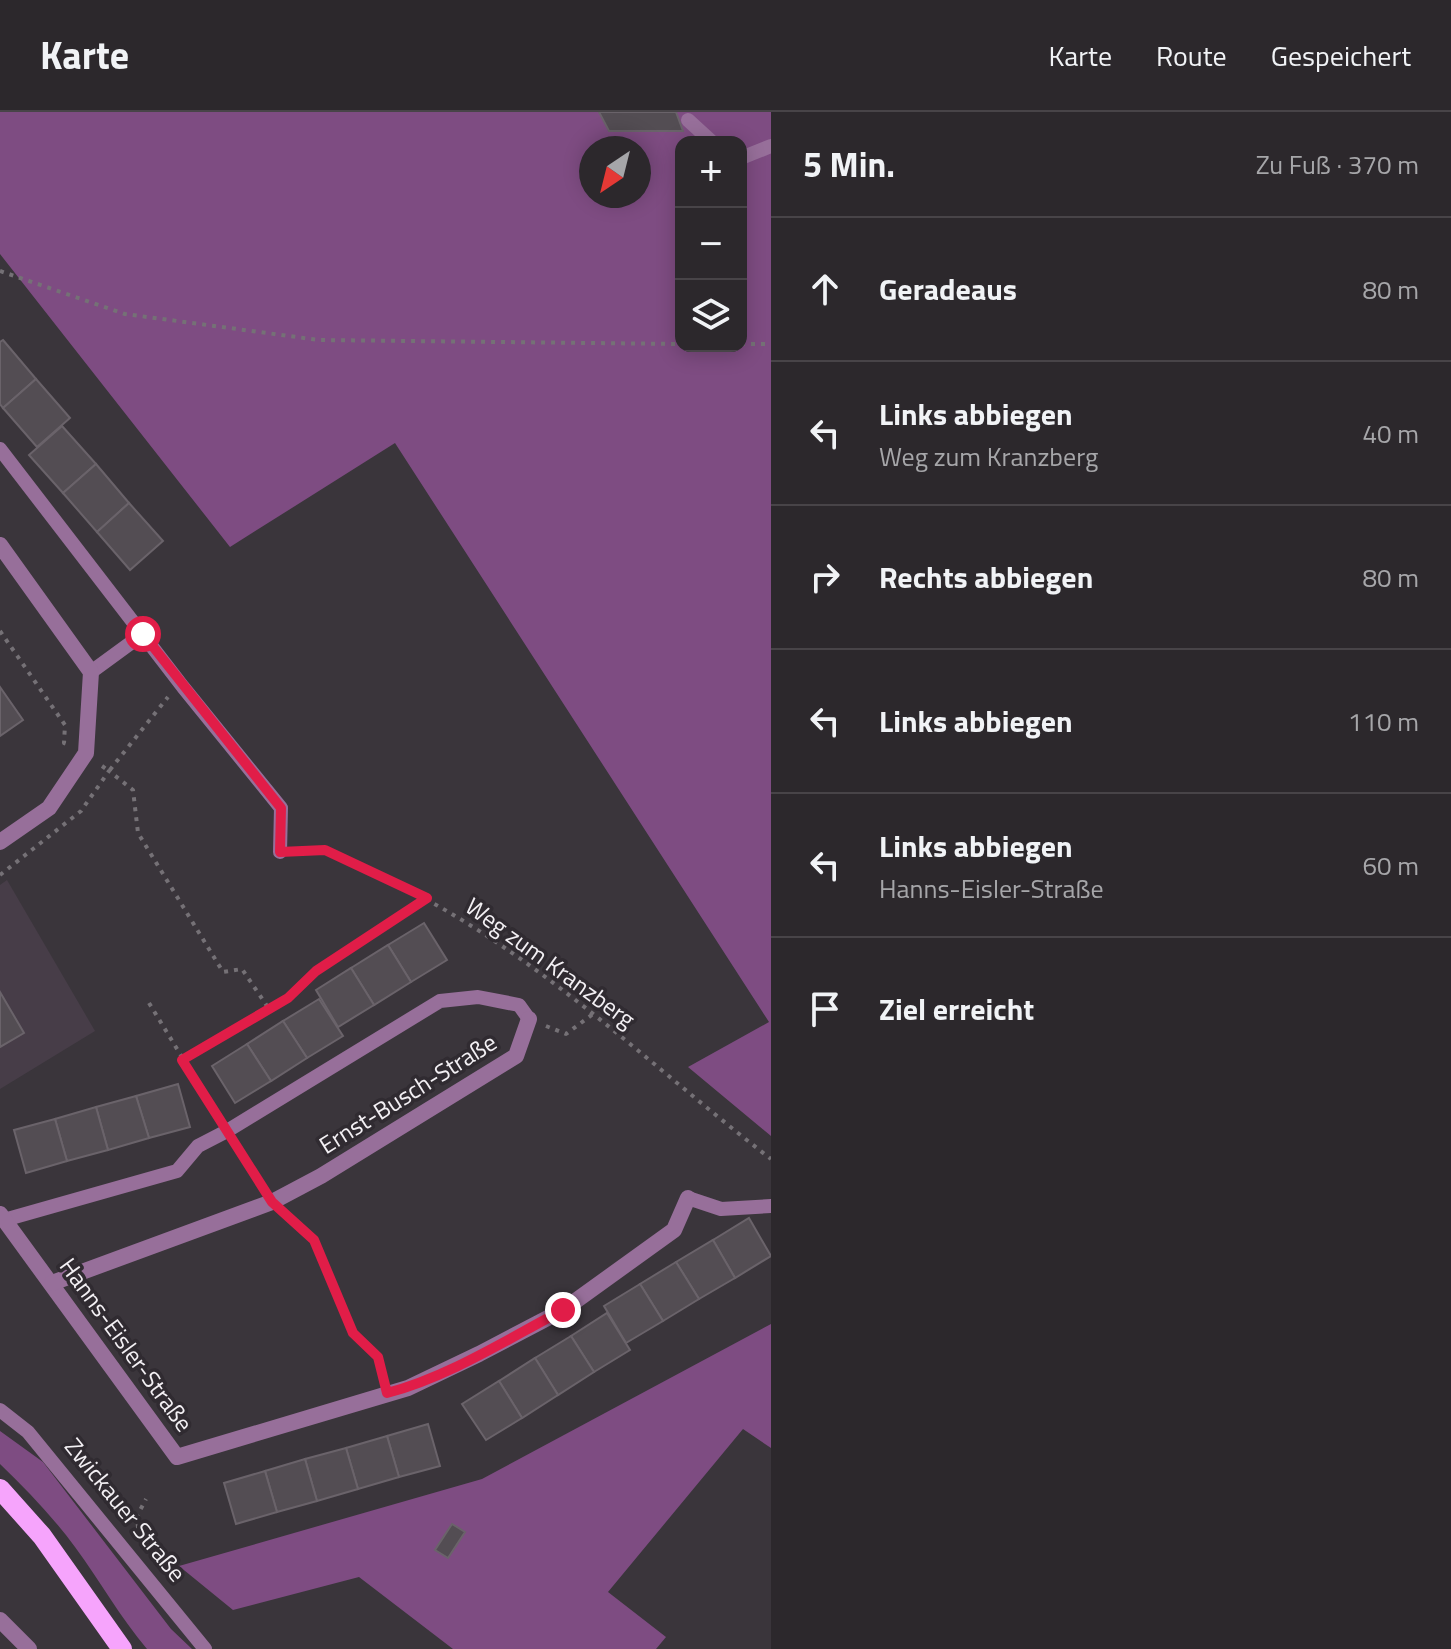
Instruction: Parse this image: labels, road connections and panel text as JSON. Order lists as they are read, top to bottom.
{
  "streets": {
    "street": ["Ernst-Busch-Straße", "Hanns-Eisler-Straße"],
    "lane": ["Zwickauer Straße"],
    "path": ["Weg zum Kranzberg"]
  },
  "crossings": [
    ["Ernst-Busch-Straße", "Hanns-Eisler-Straße"]
  ],
  "north": "bottom left",
  "page": {
    "header": "Karte",
    "nav": ["Karte", "Route", "Gespeichert"],
    "heading": ["5 Min.", "Zu Fuß · 370 m"],
    "map_buttons": ["+", "−"],
    "list": [
      ["Geradeaus", "80 m"],
      ["Links abbiegen", "Weg zum Kranzberg", "40 m"],
      ["Rechts abbiegen", "80 m"],
      ["Links abbiegen", "110 m"],
      ["Links abbiegen", "Hanns-Eisler-Straße", "60 m"],
      "Ziel erreicht"
    ]
  }
}
